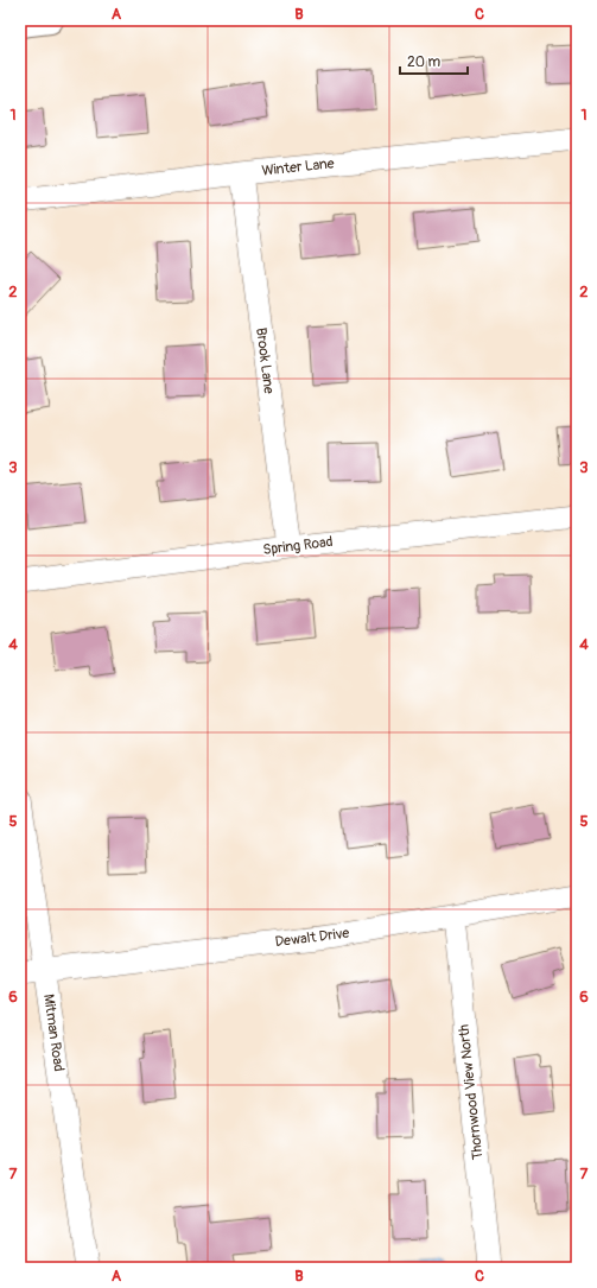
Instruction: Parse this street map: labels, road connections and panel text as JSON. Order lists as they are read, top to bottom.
{
  "streets": {
    "street": [
      "Winter Lane",
      "Brook Lane",
      "Spring Road",
      "Dewalt Drive",
      "Mitman Road",
      "Thornwood View North"
    ]
  },
  "crossings": [
    ["Winter Lane", "Brook Lane"],
    ["Brook Lane", "Spring Road"],
    ["Dewalt Drive", "Mitman Road"],
    ["Dewalt Drive", "Thornwood View North"]
  ],
  "scale_bar": "20 m",
  "grid": {
    "columns": ["A", "B", "C"],
    "rows": [
      "1",
      "2",
      "3",
      "4",
      "5",
      "6",
      "7"
    ]
  }
}
